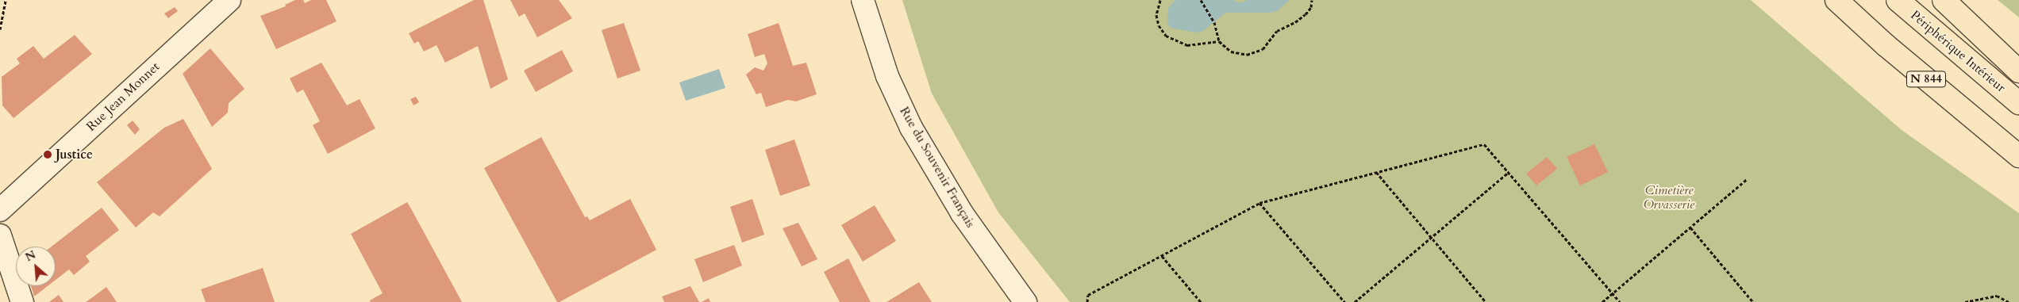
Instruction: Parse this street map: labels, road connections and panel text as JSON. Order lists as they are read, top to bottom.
{
  "streets": {
    "highway": ["Périphérique Intérieur", "N 844"],
    "street": ["Rue Jean Monnet", "Rue du Souvenir Français"]
  },
  "parks": ["Cimetière Orvasserie"],
  "places": ["Justice"],
  "north": "top left"
}
